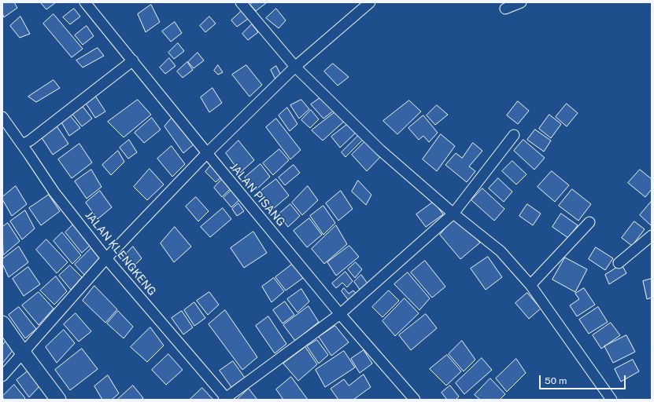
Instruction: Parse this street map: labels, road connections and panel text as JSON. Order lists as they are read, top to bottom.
{
  "streets": {
    "street": ["JALAN PISANG", "JALAN KLENGKENG"]
  },
  "scale_bar": "50 m"
}
